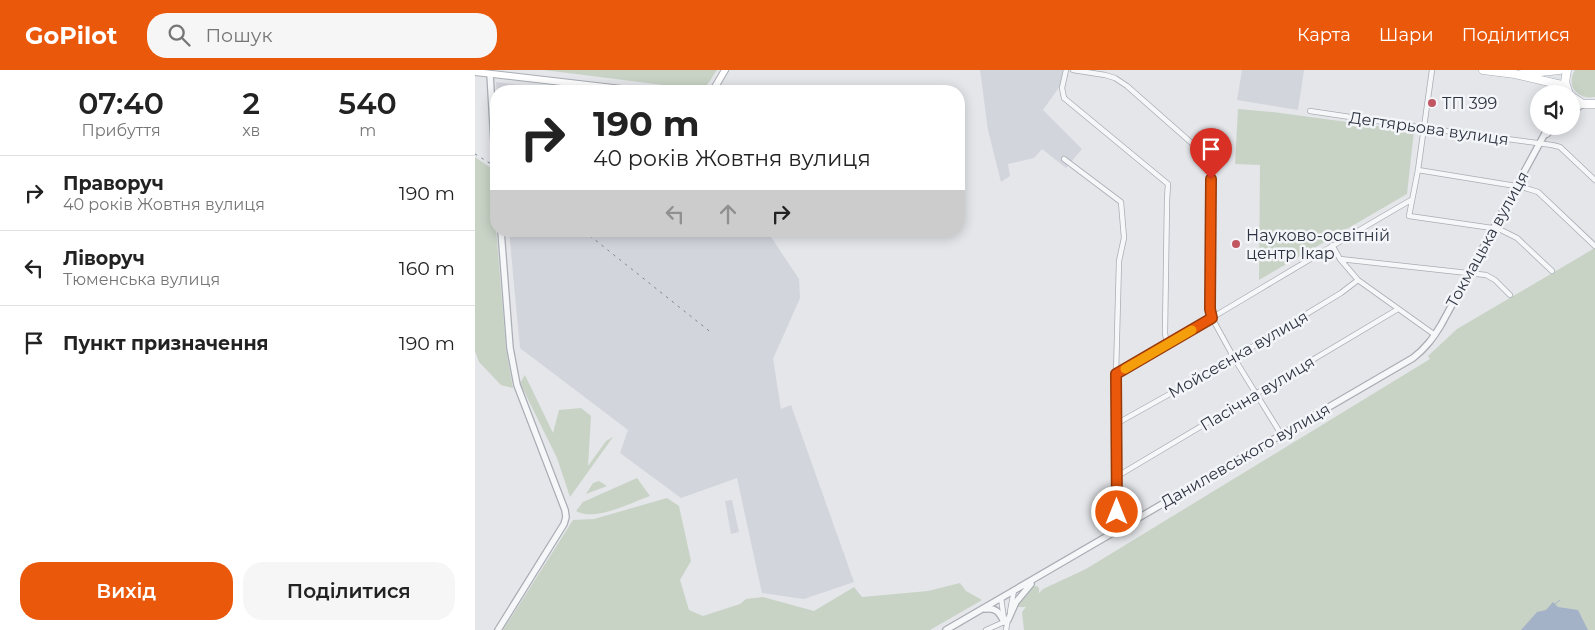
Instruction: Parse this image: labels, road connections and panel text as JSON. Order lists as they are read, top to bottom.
{
  "streets": {
    "street": [
      "Дегтярьова вулиця",
      "Токмацька вулиця",
      "Мойсеєнка вулиця",
      "Пасічна вулиця",
      "Данилевського вулиця"
    ]
  },
  "crossings": [
    ["Дегтярьова вулиця", "Токмацька вулиця"],
    ["Токмацька вулиця", "Данилевського вулиця"]
  ],
  "places": ["ТП 399", "Науково-освітній центр Ікар"],
  "page": {
    "header": "GoPilot",
    "search": "Пошук",
    "nav": ["Карта", "Шари", "Поділитися"],
    "eta": [
      "07:40",
      "Прибуття",
      "2",
      "хв",
      "540",
      "m"
    ],
    "turn": ["190 m", "40 років Жовтня вулиця"],
    "list": [
      {
        "name": "Праворуч",
        "note": "40 років Жовтня вулиця",
        "value": "190 m"
      },
      {
        "name": "Ліворуч",
        "note": "Тюменська вулиця",
        "value": "160 m"
      },
      {
        "name": "Пункт призначення",
        "value": "190 m"
      }
    ],
    "buttons": ["Вихід", "Поділитися"]
  }
}
